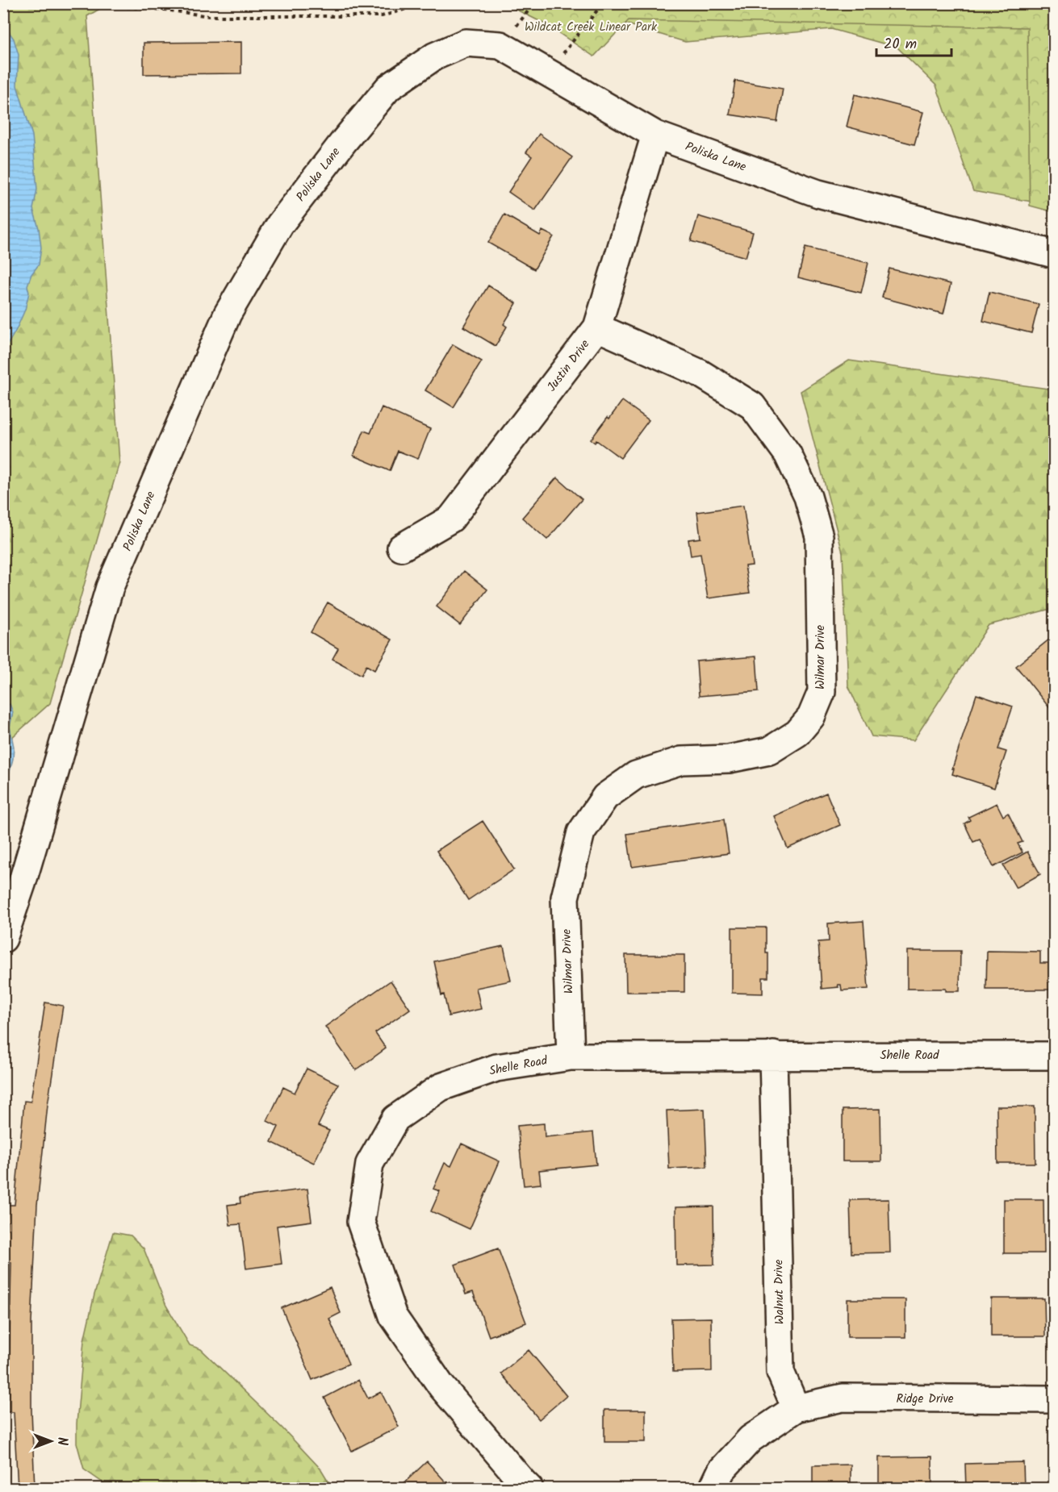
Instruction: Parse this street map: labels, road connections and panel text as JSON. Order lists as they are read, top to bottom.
{
  "streets": {
    "street": [
      "Poliska Lane",
      "Justin Drive",
      "Wilmar Drive",
      "Shelle Road",
      "Walnut Drive",
      "Ridge Drive"
    ]
  },
  "crossings": [
    ["Poliska Lane", "Justin Drive"],
    ["Justin Drive", "Wilmar Drive"],
    ["Wilmar Drive", "Shelle Road"],
    ["Shelle Road", "Walnut Drive"],
    ["Walnut Drive", "Ridge Drive"]
  ],
  "parks": ["Wildcat Creek Linear Park"],
  "scale_bar": "20 m",
  "north": "right"
}
